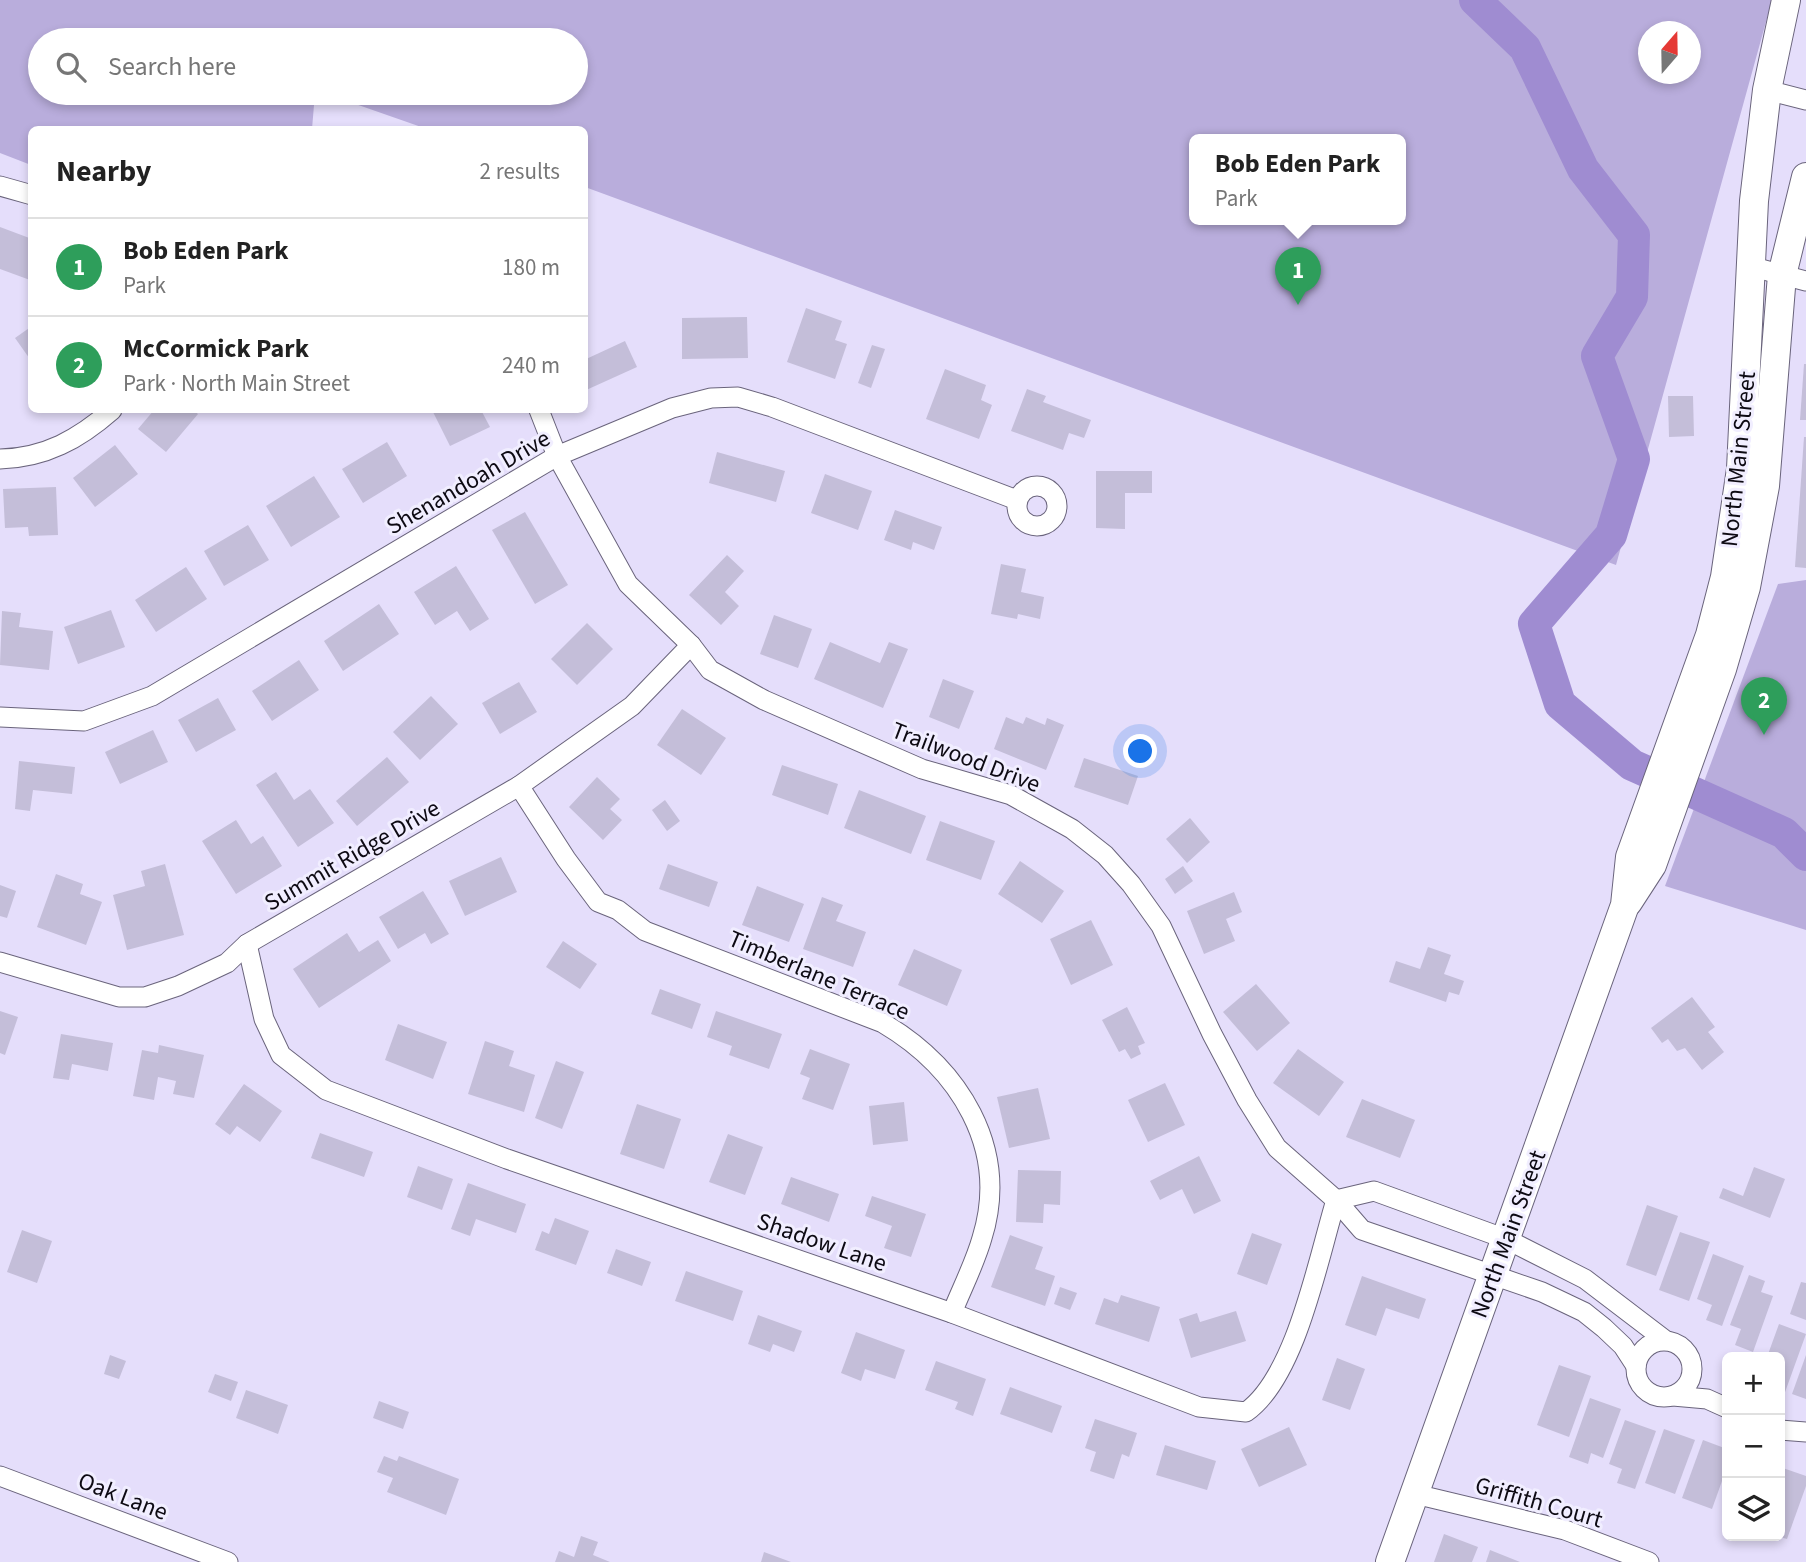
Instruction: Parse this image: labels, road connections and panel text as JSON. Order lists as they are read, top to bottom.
{
  "streets": {
    "main road": ["North Main Street"],
    "street": [
      "Shenandoah Drive",
      "Trailwood Drive",
      "Summit Ridge Drive",
      "Timberlane Terrace",
      "Shadow Lane",
      "Oak Lane",
      "Griffith Court"
    ]
  },
  "crossings": [
    ["North Main Street", "Trailwood Drive"],
    ["North Main Street", "Griffith Court"],
    ["Shenandoah Drive", "Trailwood Drive"],
    ["Trailwood Drive", "Summit Ridge Drive"],
    ["Trailwood Drive", "Shadow Lane"],
    ["Summit Ridge Drive", "Timberlane Terrace"],
    ["Summit Ridge Drive", "Shadow Lane"],
    ["Timberlane Terrace", "Shadow Lane"]
  ],
  "north": "top",
  "page": {
    "search": "Search here",
    "heading": ["Nearby", "2 results"],
    "popup": ["Bob Eden Park", "Park"],
    "list": [
      {
        "mark": "1",
        "name": "Bob Eden Park",
        "note": "Park",
        "value": "180 m"
      },
      {
        "mark": "2",
        "name": "McCormick Park",
        "note": "Park · North Main Street",
        "value": "240 m"
      }
    ],
    "pins": ["1", "2"],
    "map_buttons": ["+", "−"]
  }
}
